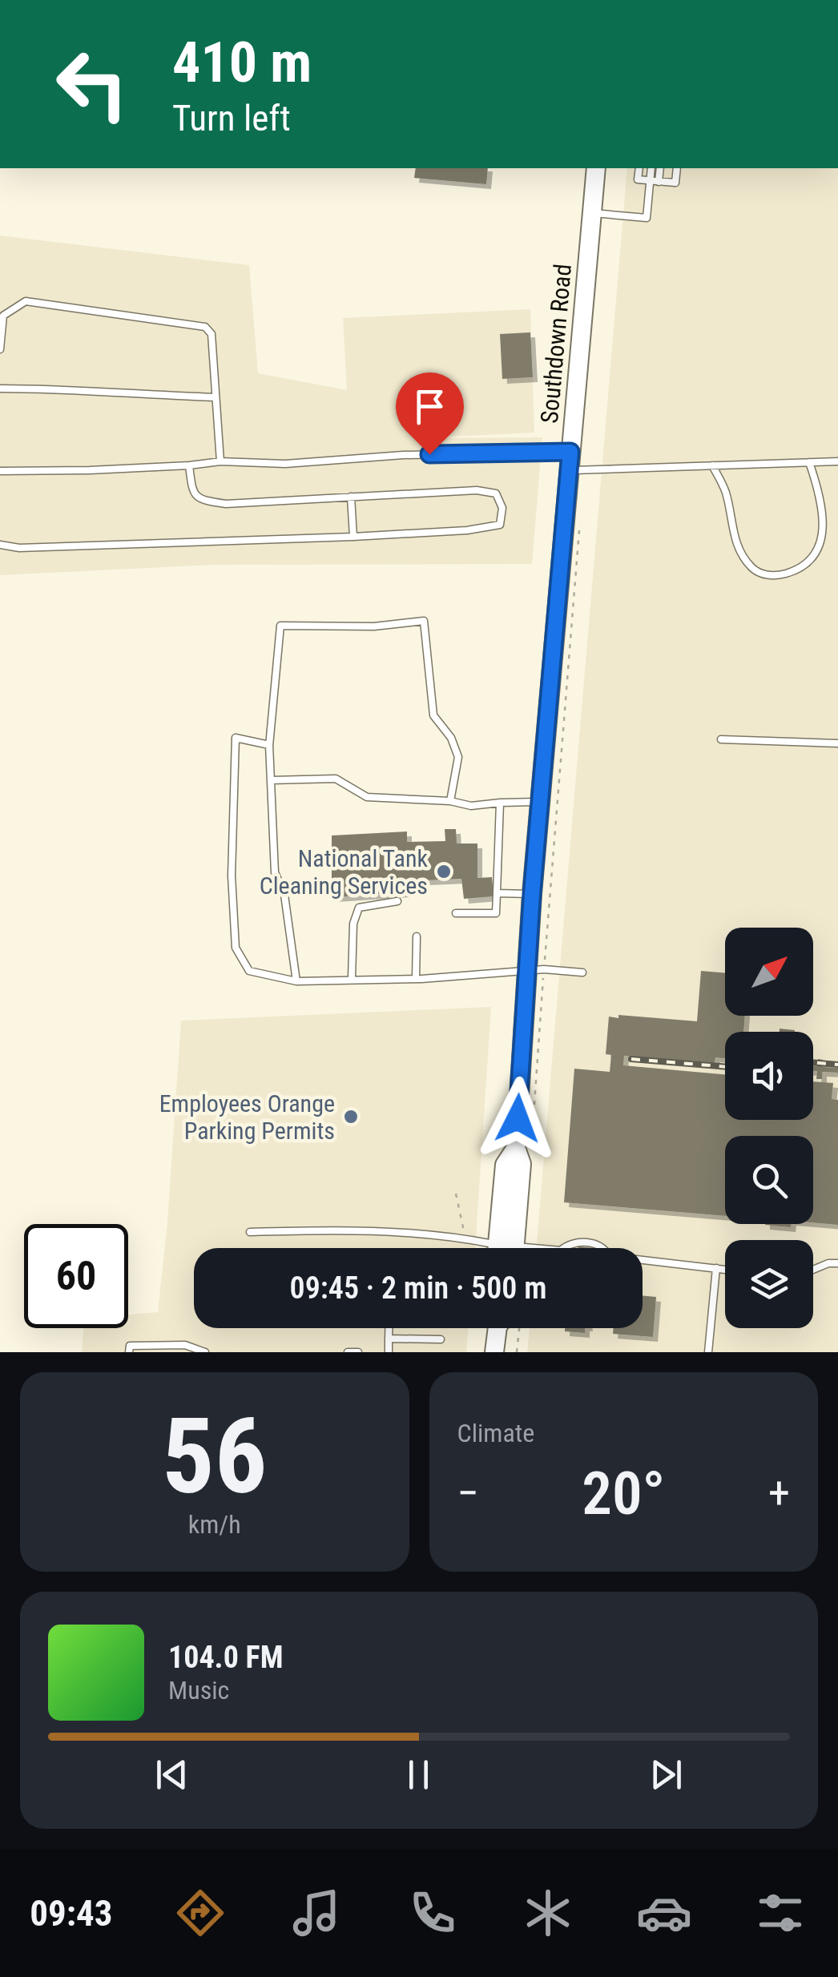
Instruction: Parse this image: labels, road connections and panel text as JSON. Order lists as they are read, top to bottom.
{
  "streets": {
    "main road": ["Southdown Road"]
  },
  "places": ["National Tank Cleaning Services", "Employees Orange Parking Permits"],
  "north": "top right",
  "page": {
    "turn": ["410 m", "Turn left"],
    "limit": "60",
    "trip": "09:45 · 2 min · 500 m",
    "tile": [
      ["56", "km/h"],
      "Climate"
    ],
    "heat": ["−", "20°", "+"],
    "song": ["104.0 FM", "Music"],
    "tabs": "09:43"
  }
}
